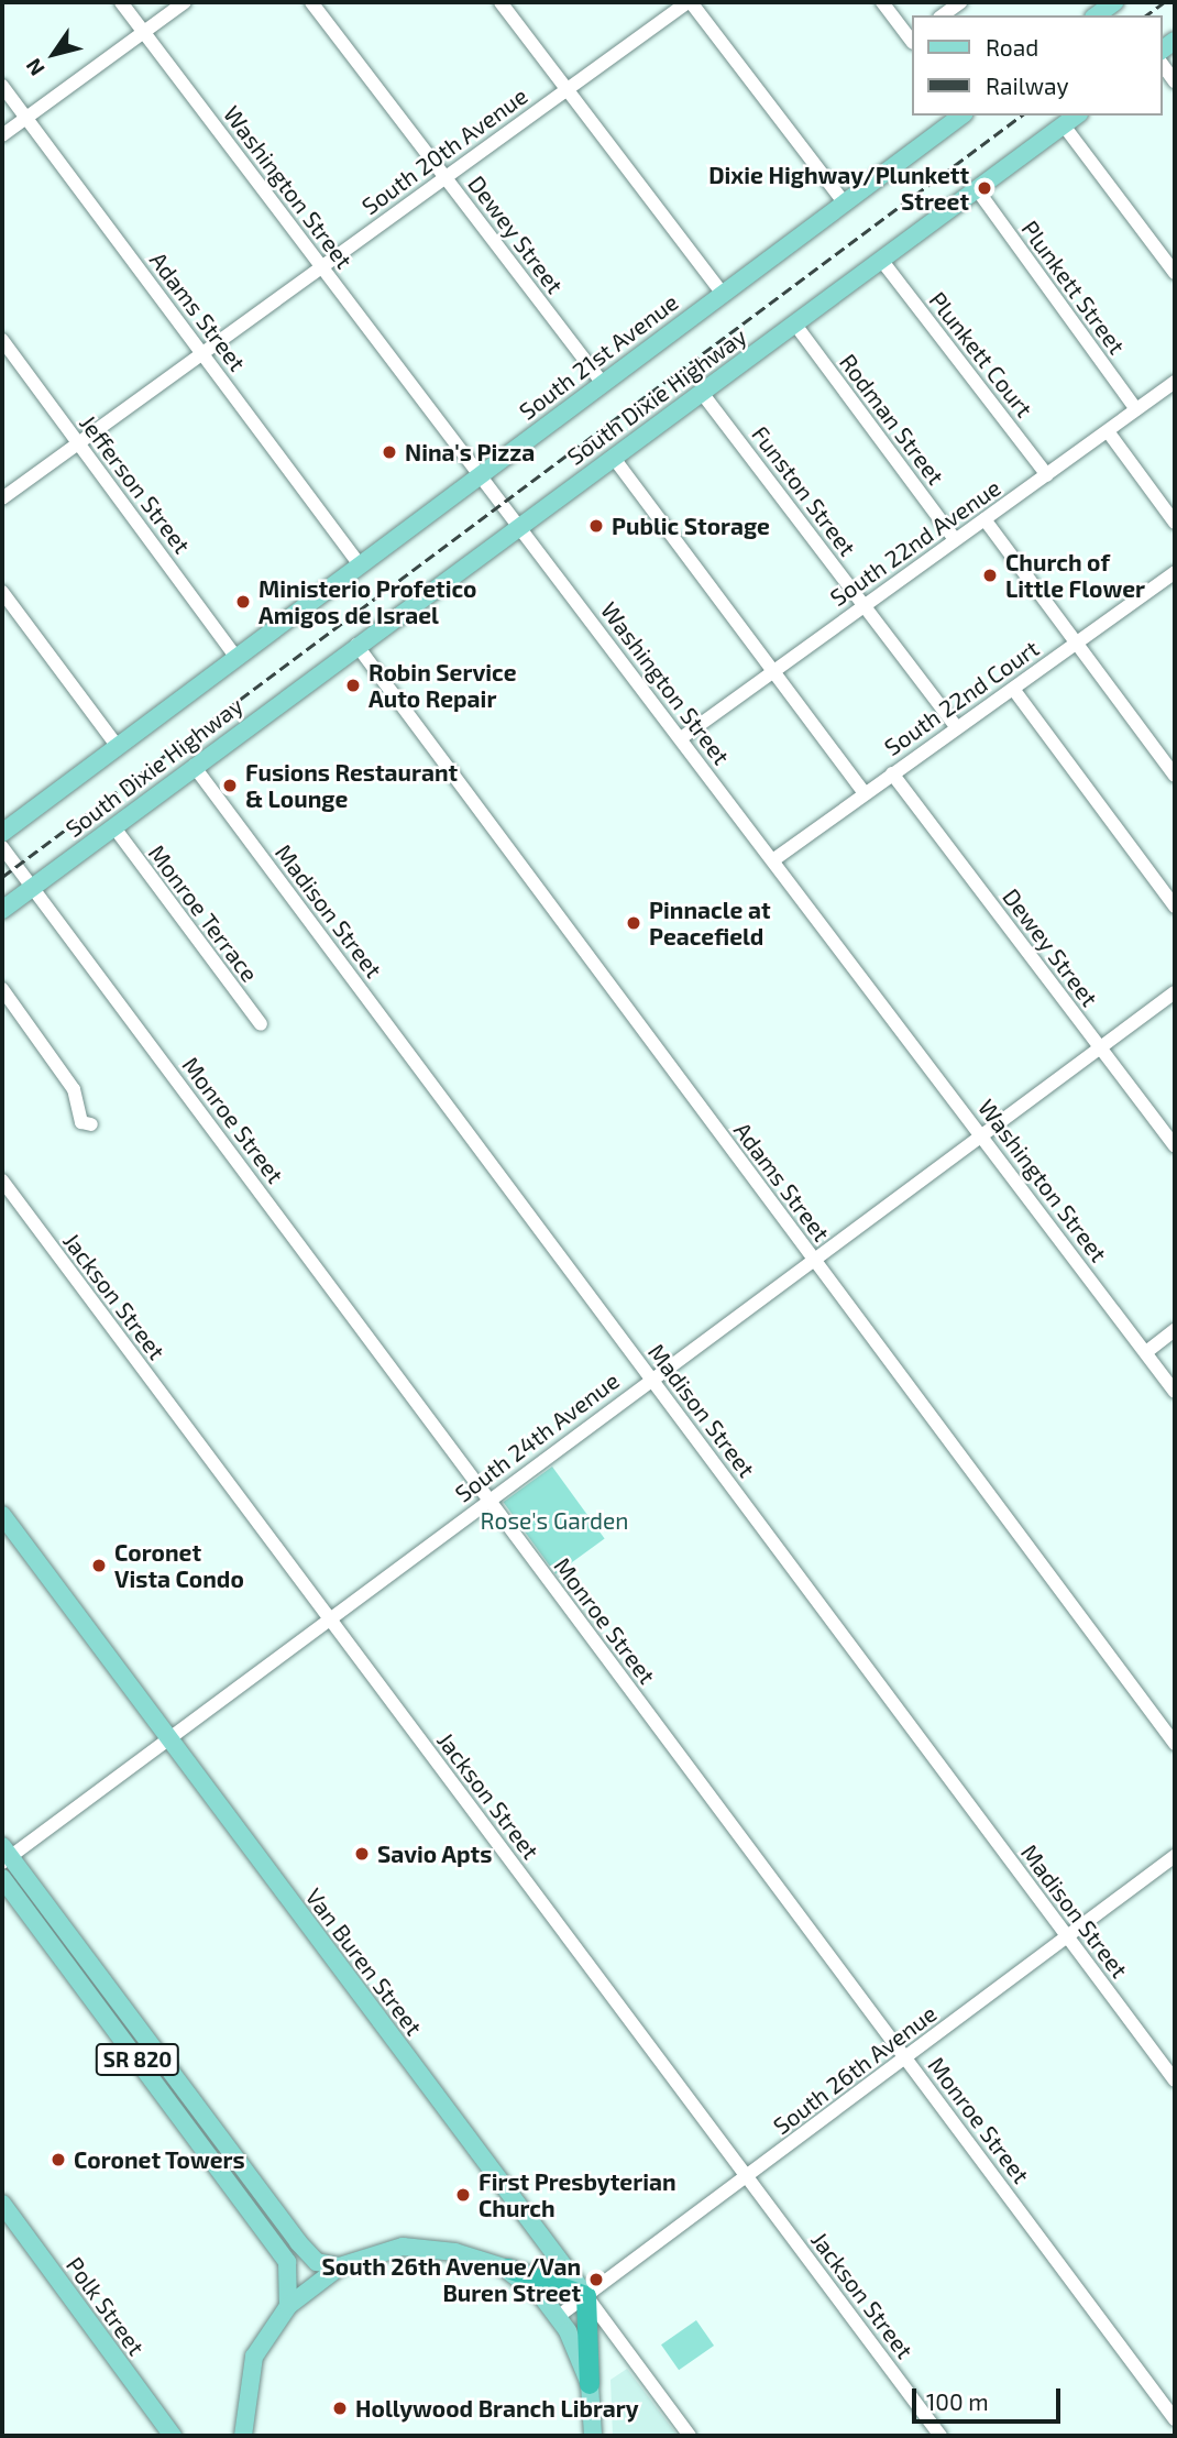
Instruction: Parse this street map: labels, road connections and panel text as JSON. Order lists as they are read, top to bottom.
{
  "streets": {
    "main road": [
      "South 21st Avenue",
      "South Dixie Highway",
      "Van Buren Street",
      "SR 820",
      "Polk Street"
    ],
    "street": [
      "South 20th Avenue",
      "Washington Street",
      "Dewey Street",
      "Plunkett Street",
      "Adams Street",
      "Plunkett Court",
      "Rodman Street",
      "Jefferson Street",
      "Funston Street",
      "South 22nd Avenue",
      "South 22nd Court",
      "Madison Street",
      "Monroe Terrace",
      "Monroe Street",
      "Jackson Street",
      "South 24th Avenue",
      "South 26th Avenue"
    ]
  },
  "crossings": [
    ["South 20th Avenue", "Washington Street"],
    ["South 20th Avenue", "Dewey Street"],
    ["South 20th Avenue", "Adams Street"],
    ["South 20th Avenue", "Jefferson Street"],
    ["Washington Street", "South 21st Avenue"],
    ["Washington Street", "South Dixie Highway"],
    ["Washington Street", "South 22nd Avenue"],
    ["Washington Street", "South 22nd Court"],
    ["Washington Street", "South 24th Avenue"],
    ["Dewey Street", "South 21st Avenue"],
    ["Dewey Street", "South 22nd Court"],
    ["Dewey Street", "South 24th Avenue"],
    ["Plunkett Street", "South Dixie Highway"],
    ["Plunkett Street", "South 22nd Avenue"],
    ["Adams Street", "South 21st Avenue"],
    ["Adams Street", "South Dixie Highway"],
    ["Adams Street", "South 24th Avenue"],
    ["Plunkett Court", "South Dixie Highway"],
    ["Plunkett Court", "South 22nd Avenue"],
    ["South 21st Avenue", "Jefferson Street"],
    ["South Dixie Highway", "Rodman Street"],
    ["South Dixie Highway", "Funston Street"],
    ["South Dixie Highway", "Madison Street"],
    ["South Dixie Highway", "Monroe Terrace"],
    ["South Dixie Highway", "Monroe Street"],
    ["Rodman Street", "South 22nd Avenue"],
    ["Funston Street", "South 22nd Avenue"],
    ["Funston Street", "South 22nd Court"],
    ["Madison Street", "South 24th Avenue"],
    ["Madison Street", "South 26th Avenue"],
    ["Monroe Street", "South 24th Avenue"],
    ["Monroe Street", "South 26th Avenue"],
    ["Jackson Street", "South 24th Avenue"],
    ["Jackson Street", "South 26th Avenue"],
    ["South 24th Avenue", "Van Buren Street"],
    ["South 24th Avenue", "SR 820"],
    ["Van Buren Street", "South 26th Avenue"]
  ],
  "parks": ["Rose's Garden"],
  "places": [
    "Dixie Highway/Plunkett Street",
    "Nina's Pizza",
    "Public Storage",
    "Church of Little Flower",
    "Ministerio Profetico Amigos de Israel",
    "Robin Service Auto Repair",
    "Fusions Restaurant & Lounge",
    "Pinnacle at Peacefield",
    "Coronet Vista Condo",
    "Savio Apts",
    "Coronet Towers",
    "First Presbyterian Church",
    "South 26th Avenue/Van Buren Street",
    "Hollywood Branch Library"
  ],
  "legend": ["Road", "Railway"],
  "scale_bar": "100 m",
  "north": "bottom left"
}
